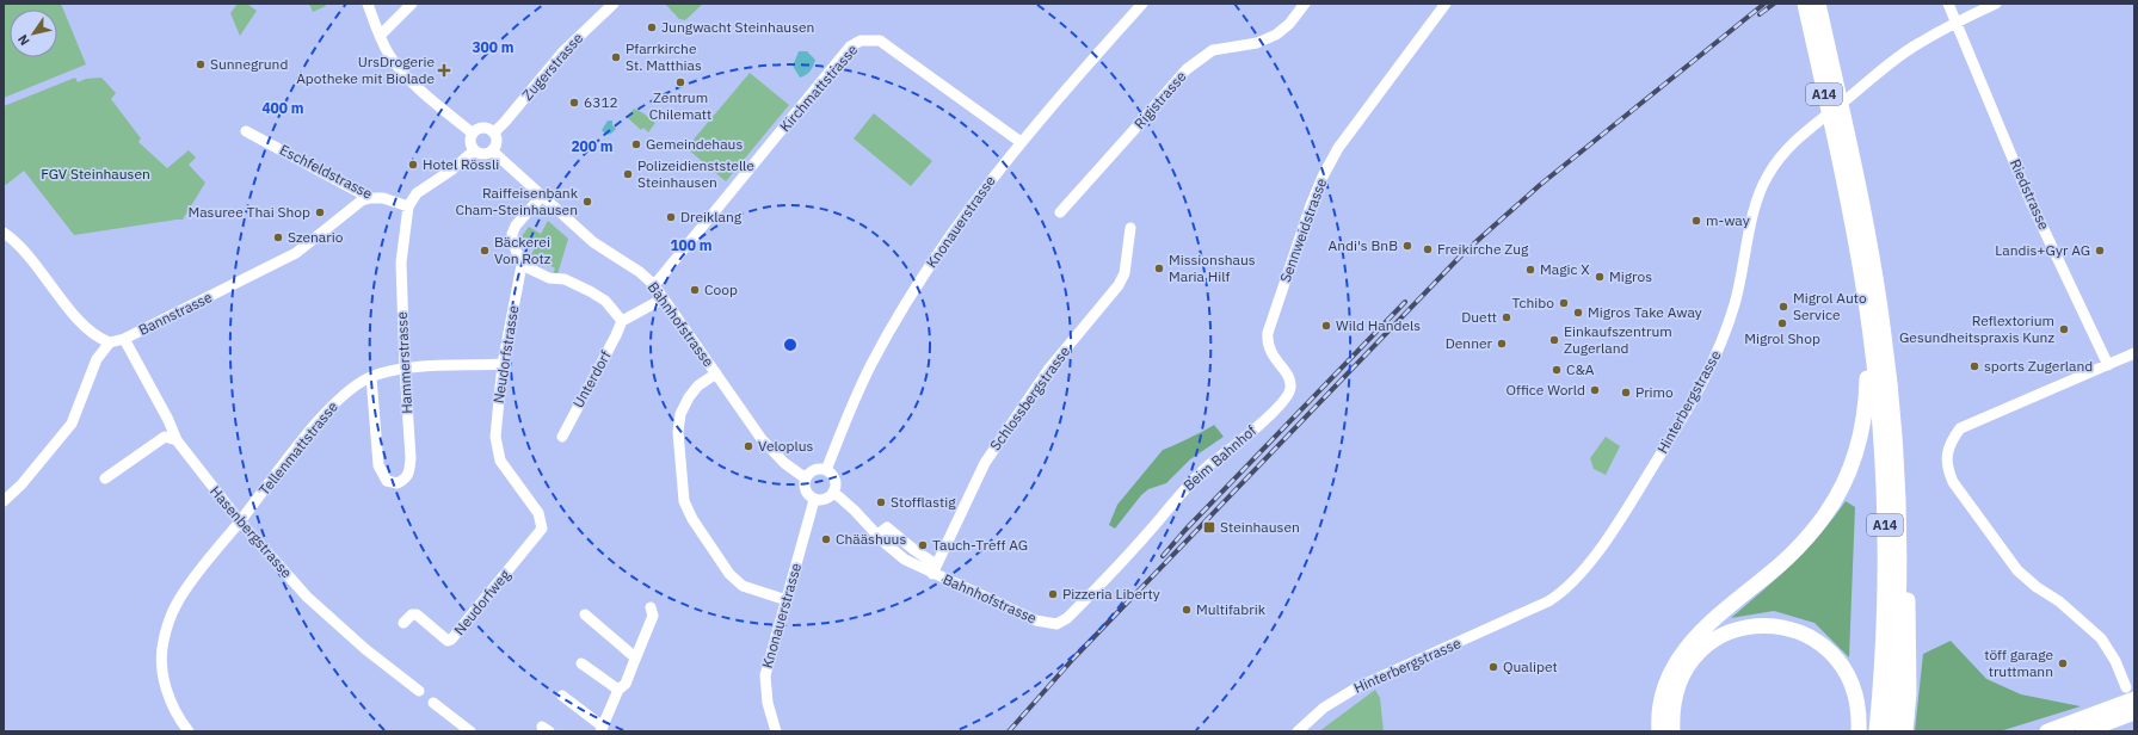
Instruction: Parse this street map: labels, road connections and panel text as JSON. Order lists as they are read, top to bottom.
{
  "streets": {
    "highway": ["A14"],
    "street": [
      "Zugerstrasse",
      "Kirchmattstrasse",
      "Rigistrasse",
      "Eschfeldstrasse",
      "Riedstrasse",
      "Knonauerstrasse",
      "Sennweidstrasse",
      "Bannstrasse",
      "Bahnhofstrasse",
      "Neudorfstrasse",
      "Hammerstrasse",
      "Unterdorf",
      "Schlossbergstrasse",
      "Hinterbergstrasse",
      "Tellenmattstrasse",
      "Beim Bahnhof",
      "Hasenbergstrasse",
      "Neudorfweg"
    ]
  },
  "crossings": [
    ["Zugerstrasse", "Bahnhofstrasse"],
    ["Zugerstrasse", "Hammerstrasse"],
    ["Kirchmattstrasse", "Knonauerstrasse"],
    ["Kirchmattstrasse", "Bahnhofstrasse"],
    ["Eschfeldstrasse", "Bannstrasse"],
    ["Eschfeldstrasse", "Hammerstrasse"],
    ["Riedstrasse", "Hinterbergstrasse"],
    ["Knonauerstrasse", "Bahnhofstrasse"],
    ["Sennweidstrasse", "Beim Bahnhof"],
    ["Bannstrasse", "Hasenbergstrasse"],
    ["Bahnhofstrasse", "Hammerstrasse"],
    ["Bahnhofstrasse", "Schlossbergstrasse"],
    ["Bahnhofstrasse", "Beim Bahnhof"],
    ["Neudorfstrasse", "Tellenmattstrasse"],
    ["Neudorfstrasse", "Neudorfweg"],
    ["Hammerstrasse", "Tellenmattstrasse"],
    ["Tellenmattstrasse", "Hasenbergstrasse"]
  ],
  "parks": ["FGV Steinhausen"],
  "places": {
    "other": [
      "Jungwacht Steinhausen",
      "Pfarrkirche St. Matthias",
      "Sunnegrund",
      "Zentrum Chilematt",
      "6312",
      "Gemeindehaus",
      "Hotel Rössli",
      "Polizeidienststelle Steinhausen",
      "Raiffeisenbank Cham-Steinhausen",
      "Masuree Thai Shop",
      "Dreiklang",
      "m-way",
      "Szenario",
      "Andi's BnB",
      "Freikirche Zug",
      "Bäckerei Von Rotz",
      "Landis+Gyr AG",
      "Missionshaus Maria Hilf",
      "Magic X",
      "Migros",
      "Coop",
      "Tchibo",
      "Migrol Auto Service",
      "Migros Take Away",
      "Duett",
      "Migrol Shop",
      "Wild Handels",
      "Reflextorium Gesundheitspraxis Kunz",
      "Einkaufszentrum Zugerland",
      "Denner",
      "sports Zugerland",
      "C&A",
      "Office World",
      "Primo",
      "Veloplus",
      "Stofflastig",
      "Chääshuus",
      "Tauch-Treff AG",
      "Pizzeria Liberty",
      "Multifabrik",
      "töff garage truttmann",
      "Qualipet"
    ],
    "health": ["UrsDrogerie Apotheke mit Biolade"],
    "transit": ["Steinhausen"]
  },
  "north": "bottom left",
  "rings": [
    "300 m",
    "400 m",
    "200 m",
    "100 m"
  ]
}
